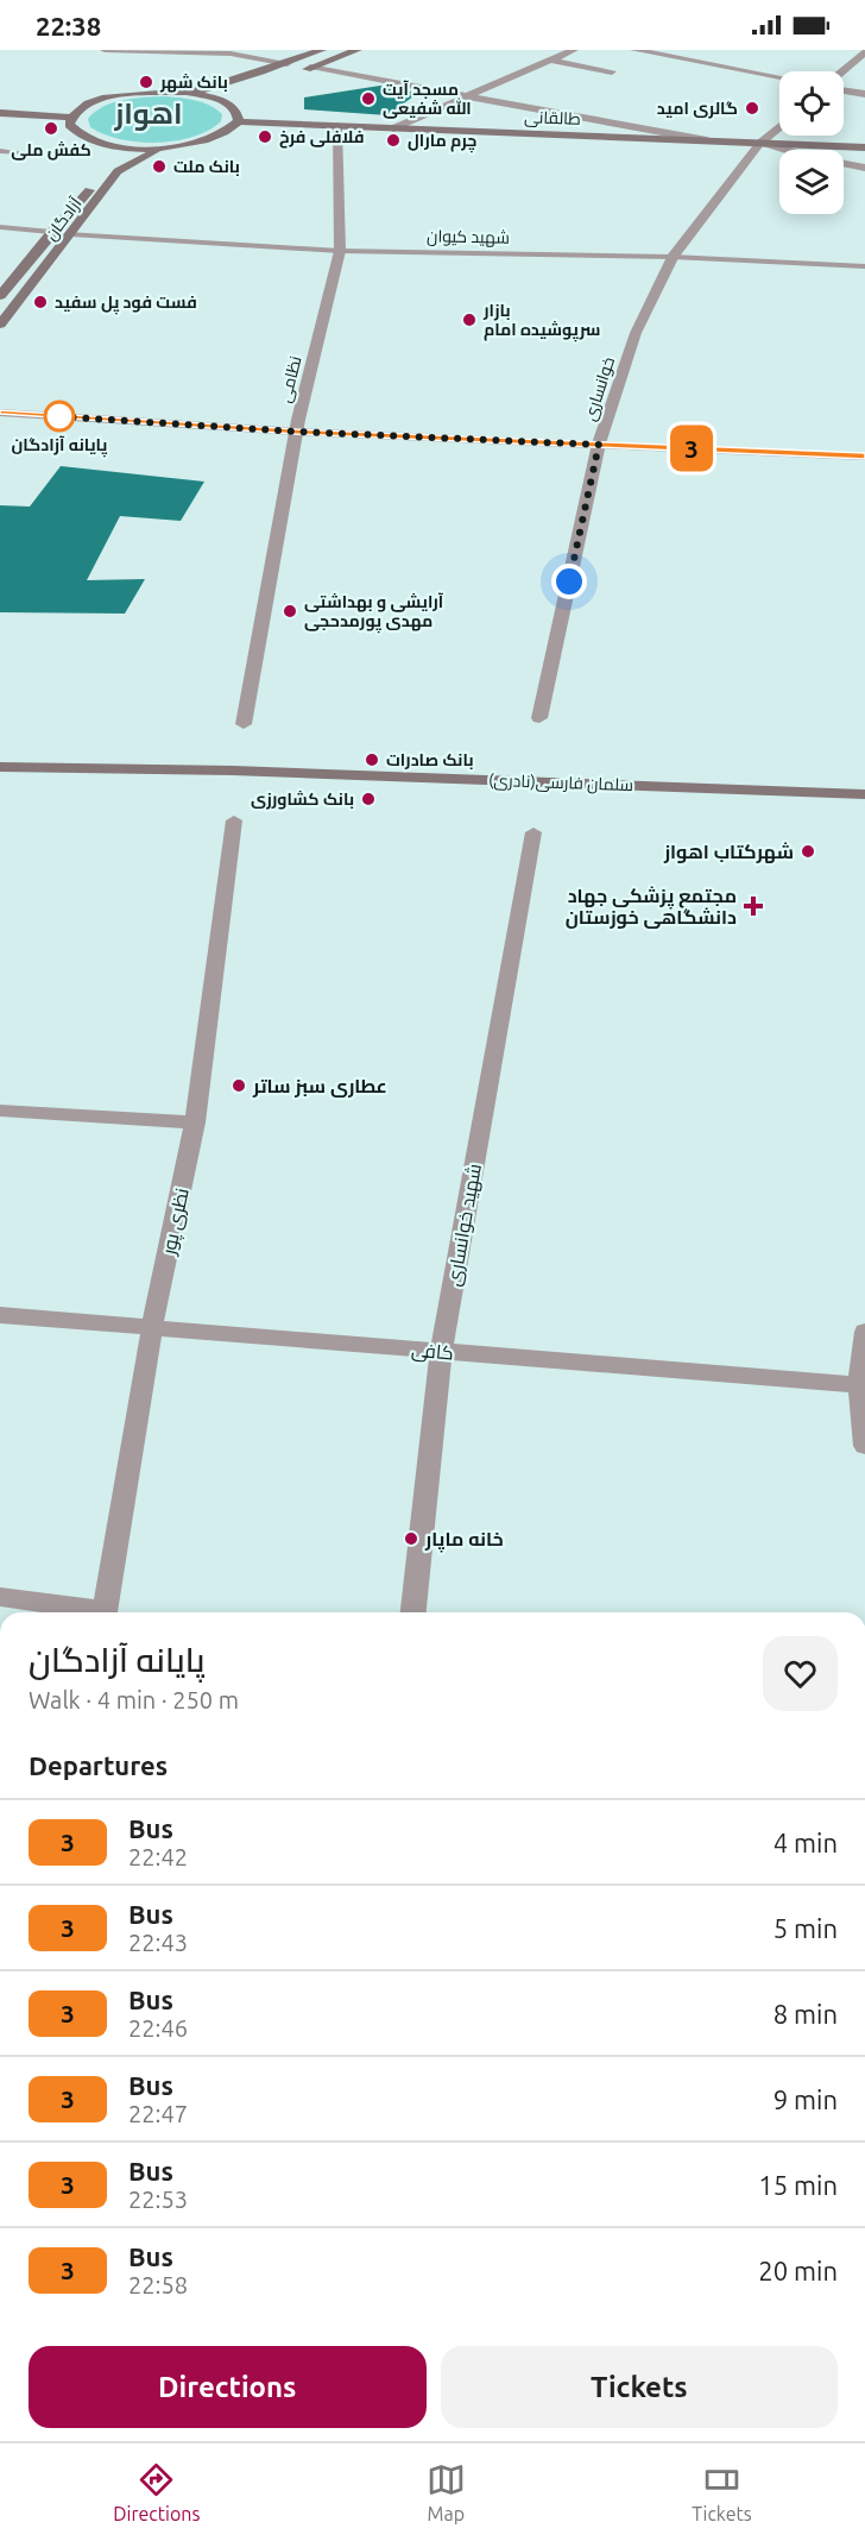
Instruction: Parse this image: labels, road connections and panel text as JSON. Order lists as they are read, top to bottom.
{
  "streets": {
    "main road": ["طالقانی", "آزادگان", "سلمان فارسی(نادری)"],
    "street": [
      "نظامی",
      "خوانساری",
      "نظری پور",
      "شهید خوانساری",
      "کافی"
    ],
    "lane": ["شهید کیوان"]
  },
  "crossings": [
    ["طالقانی", "نظامی"],
    ["طالقانی", "خوانساری"],
    ["آزادگان", "شهید کیوان"],
    ["شهید کیوان", "نظامی"],
    ["شهید کیوان", "خوانساری"],
    ["نظری پور", "کافی"],
    ["شهید خوانساری", "کافی"]
  ],
  "districts": ["اهواز"],
  "places": {
    "other": [
      "بانک شهر",
      "مسجد آیت الله شفیعی",
      "گالری امید",
      "کفش ملی",
      "فلافلی فرخ",
      "چرم مارال",
      "بانک ملت",
      "فست فود پل سفید",
      "بازار سرپوشیده امام",
      "پایانه آزادگان",
      "آرایشی و بهداشتی مهدی پورمدحجی",
      "بانک صادرات",
      "بانک کشاورزی",
      "شهرکتاب اهواز",
      "عطاری سبز ساتر",
      "خانه ماپار"
    ],
    "health": ["مجتمع پزشکی جهاد دانشگاهی خوزستان"]
  },
  "lines": ["bus line 3"],
  "page": {
    "status": "22:38",
    "on_map": "3",
    "heading": [
      ["پایانه آزادگان", "Walk · 4 min · 250 m"],
      "Departures"
    ],
    "list": [
      {
        "mark": "3",
        "name": "Bus",
        "note": "22:42",
        "value": "4 min"
      },
      {
        "mark": "3",
        "name": "Bus",
        "note": "22:43",
        "value": "5 min"
      },
      {
        "mark": "3",
        "name": "Bus",
        "note": "22:46",
        "value": "8 min"
      },
      {
        "mark": "3",
        "name": "Bus",
        "note": "22:47",
        "value": "9 min"
      },
      {
        "mark": "3",
        "name": "Bus",
        "note": "22:53",
        "value": "15 min"
      },
      {
        "mark": "3",
        "name": "Bus",
        "note": "22:58",
        "value": "20 min"
      }
    ],
    "buttons": ["Directions", "Tickets"],
    "tabs": ["Directions", "Map", "Tickets"]
  }
}
